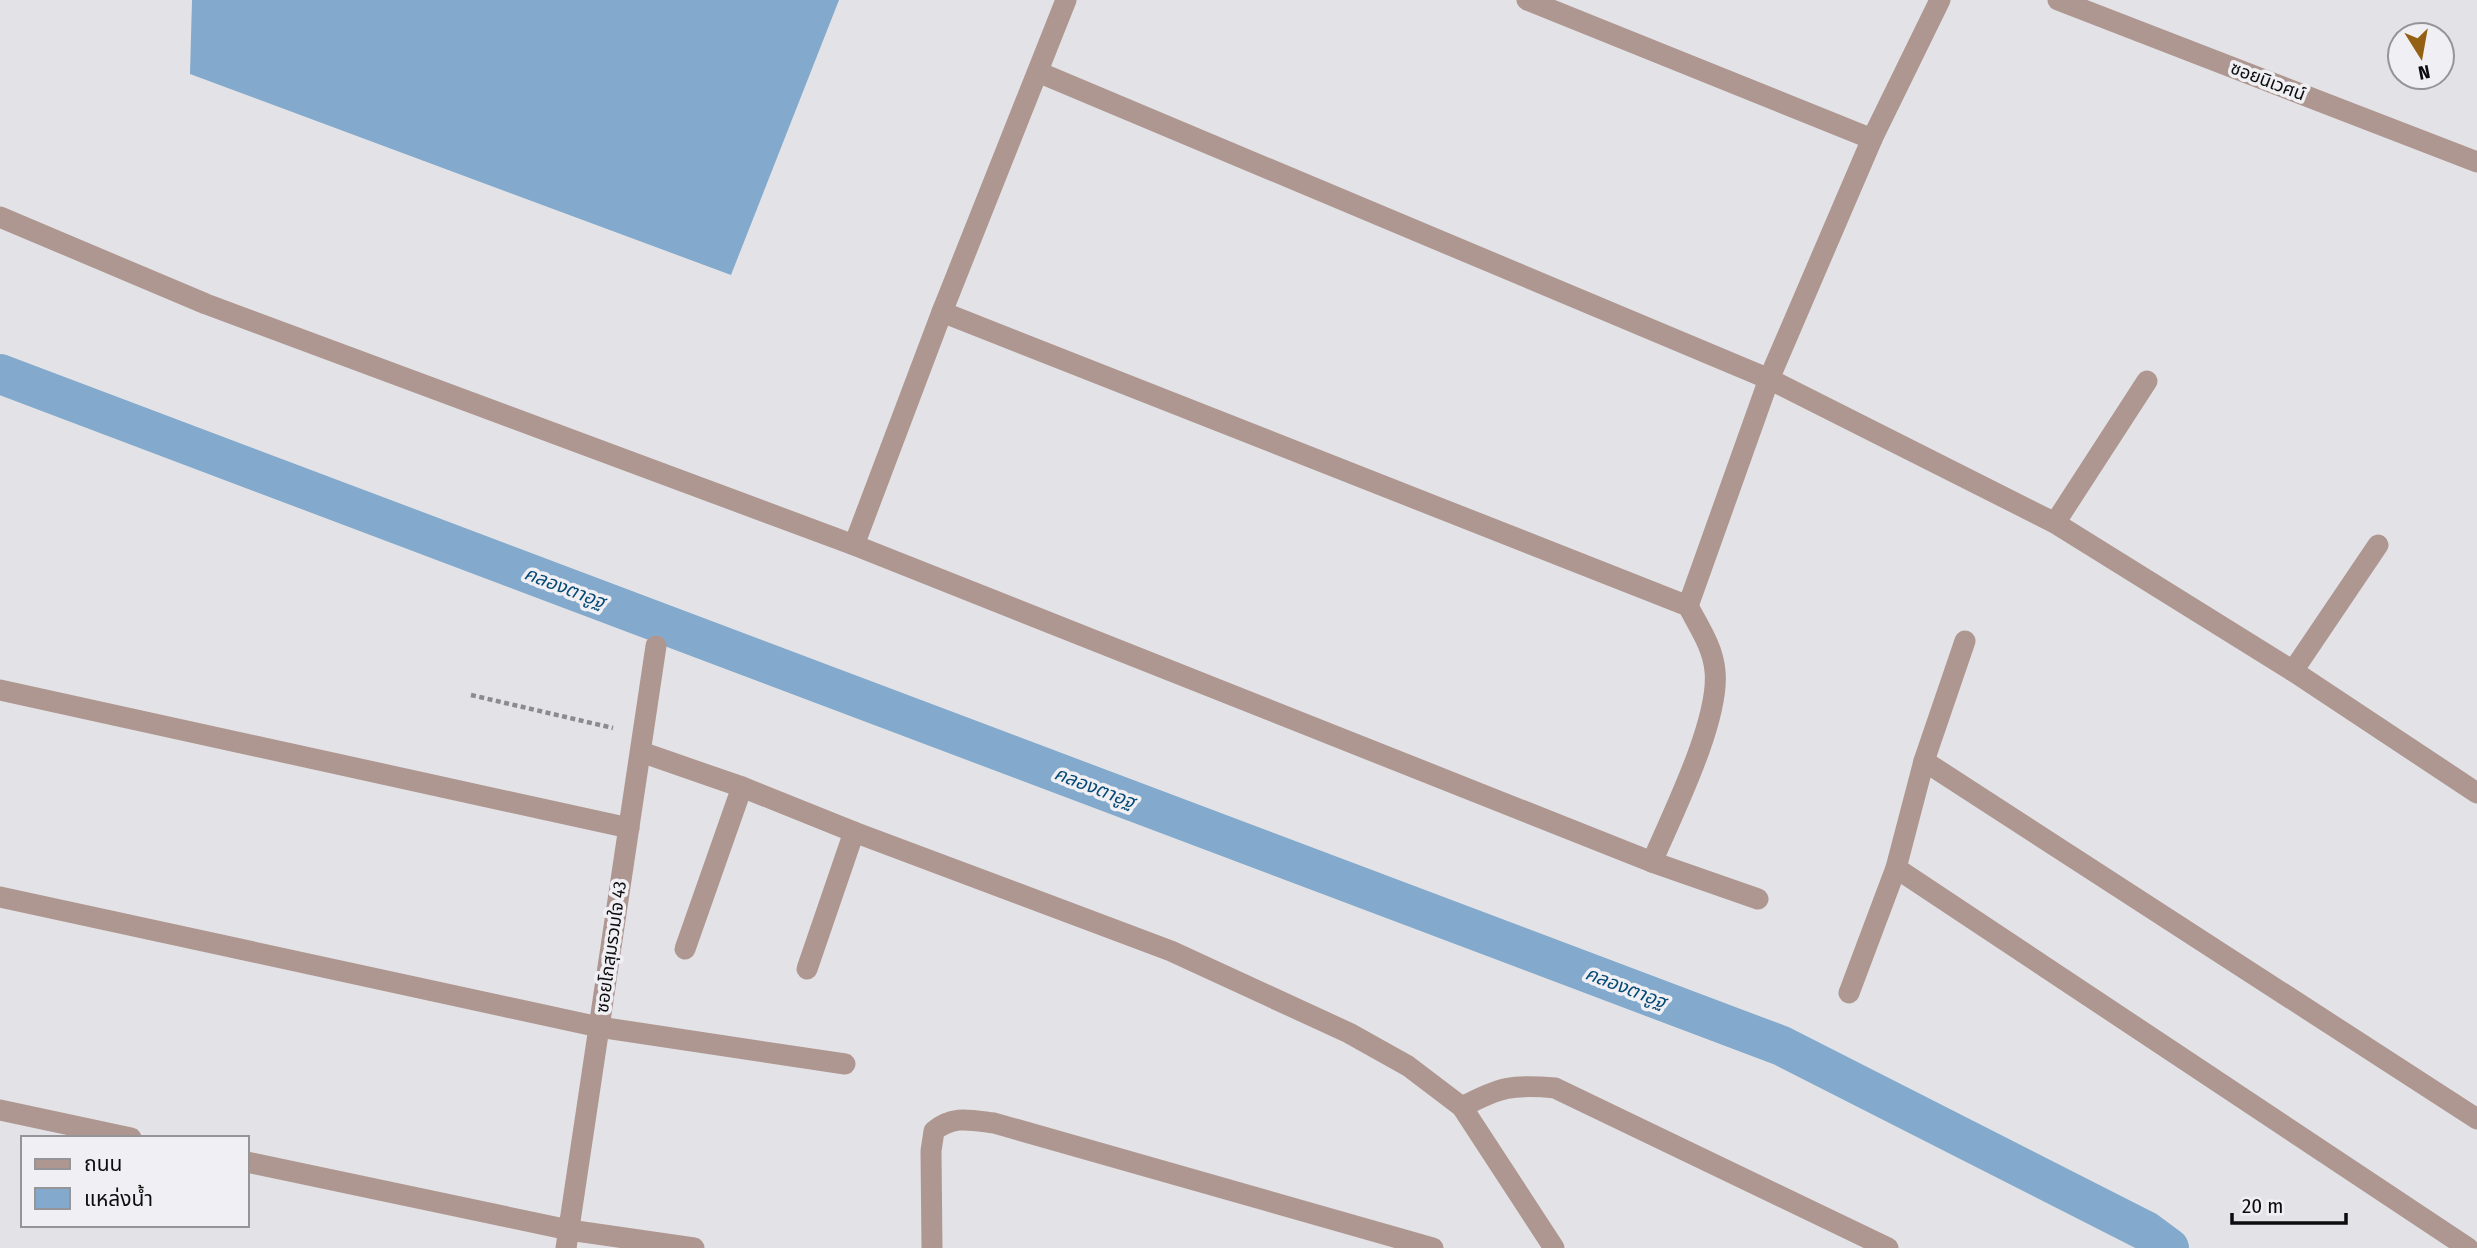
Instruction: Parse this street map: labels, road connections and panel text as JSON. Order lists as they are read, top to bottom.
{
  "streets": {
    "street": ["ซอยนิเวศน์", "ซอยโกสุมรวมใจ 43"]
  },
  "water": ["คลองตาอูฐ"],
  "legend": ["ถนน", "แหล่งน้ำ"],
  "scale_bar": "20 m",
  "north": "bottom"
}
